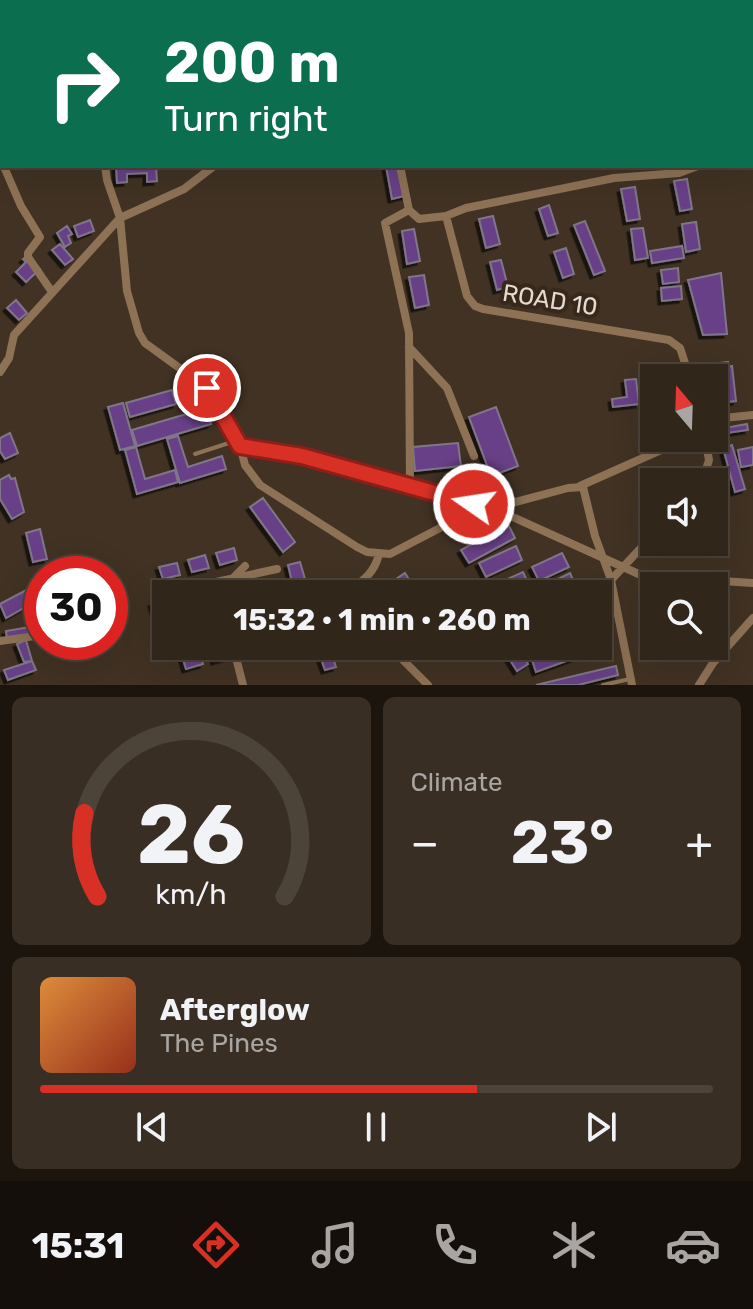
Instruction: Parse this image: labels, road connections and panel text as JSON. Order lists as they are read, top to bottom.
{
  "streets": {
    "street": ["ROAD 10"]
  },
  "north": "top",
  "page": {
    "turn": ["200 m", "Turn right"],
    "limit": "30",
    "trip": "15:32 · 1 min · 260 m",
    "tile": "Climate",
    "heat": ["−", "23°", "+"],
    "song": ["Afterglow", "The Pines"],
    "tabs": "15:31",
    "gauge": ["26", "km/h"]
  }
}
